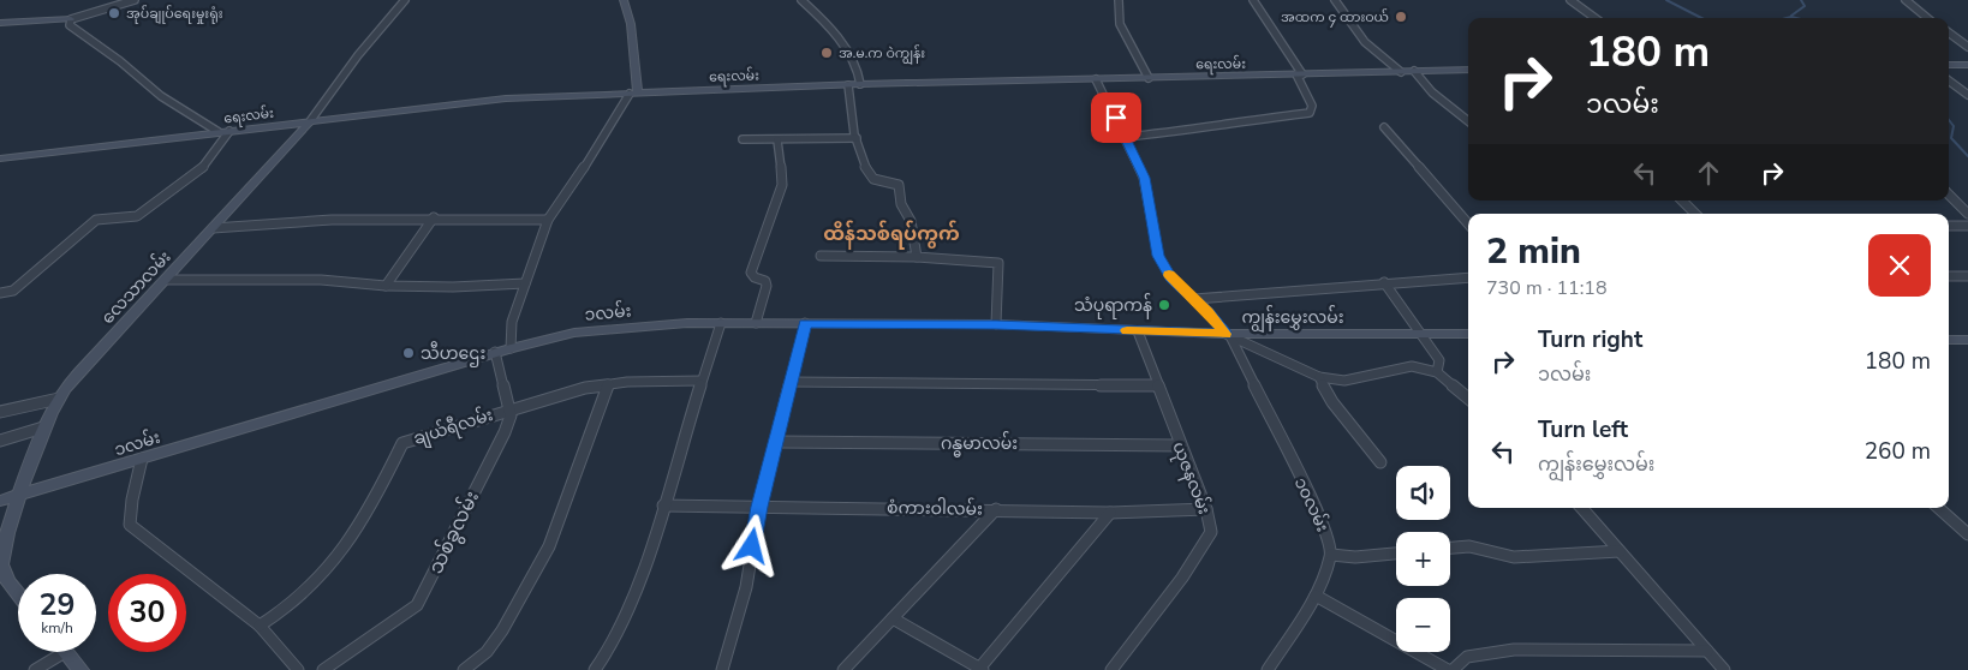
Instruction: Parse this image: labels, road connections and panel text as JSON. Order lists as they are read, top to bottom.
{
  "streets": {
    "street": [
      "ရေးလမ်း",
      "လေသာလမ်း",
      "၁လမ်း",
      "ကျွန်းမွှေးလမ်း",
      "ချယ်ရီလမ်း",
      "ဂန္ဓမာလမ်း",
      "ယုဇနလမ်း",
      "၁၀လမ်း",
      "စံကားဝါလမ်း",
      "သစ်ခွလမ်း"
    ]
  },
  "crossings": [
    ["ရေးလမ်း", "လေသာလမ်း"],
    ["ရေးလမ်း", "ကျွန်းမွှေးလမ်း"],
    ["လေသာလမ်း", "၁လမ်း"],
    ["၁လမ်း", "ကျွန်းမွှေးလမ်း"],
    ["၁လမ်း", "ယုဇနလမ်း"],
    ["၁လမ်း", "၁၀လမ်း"],
    ["ကျွန်းမွှေးလမ်း", "၁၀လမ်း"],
    ["ချယ်ရီလမ်း", "သစ်ခွလမ်း"],
    ["ဂန္ဓမာလမ်း", "ယုဇနလမ်း"],
    ["ယုဇနလမ်း", "စံကားဝါလမ်း"]
  ],
  "districts": ["ထိန်သစ်ရပ်ကွက်"],
  "places": [
    "အုပ်ချုပ်ရေးမှုးရုံး",
    "အထက ၄ ထားဝယ်",
    "အ.မ.က ဝဲကျွန်း",
    "သံပုရာကန်",
    "သီဟဌေး"
  ],
  "page": {
    "turn": ["180 m", "၁လမ်း"],
    "heading": ["2 min", "730 m · 11:18"],
    "list": [
      {
        "name": "Turn right",
        "note": "၁လမ်း",
        "value": "180 m"
      },
      {
        "name": "Turn left",
        "note": "ကျွန်းမွှေးလမ်း",
        "value": "260 m"
      }
    ],
    "map_buttons": ["+", "−"],
    "speed": "29 km/h",
    "limit": "30"
  }
}
